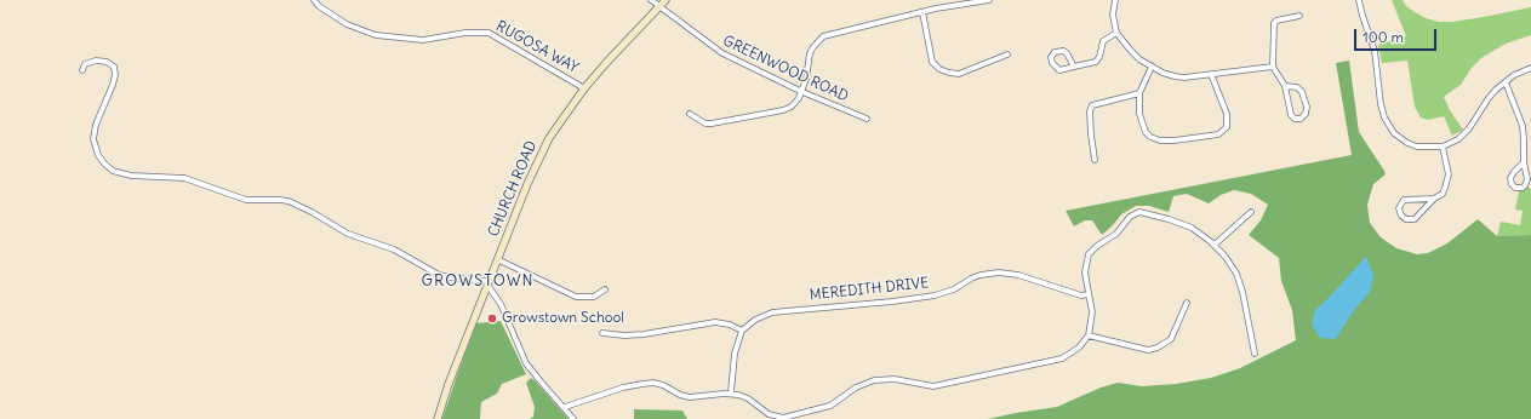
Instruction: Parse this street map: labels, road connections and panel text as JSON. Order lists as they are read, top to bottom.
{
  "streets": {
    "street": [
      "RUGOSA WAY",
      "GREENWOOD ROAD",
      "CHURCH ROAD",
      "MEREDITH DRIVE"
    ]
  },
  "crossings": [
    ["RUGOSA WAY", "CHURCH ROAD"],
    ["GREENWOOD ROAD", "CHURCH ROAD"]
  ],
  "districts": ["GROWSTOWN"],
  "places": ["Growstown School"],
  "scale_bar": "100 m"
}
